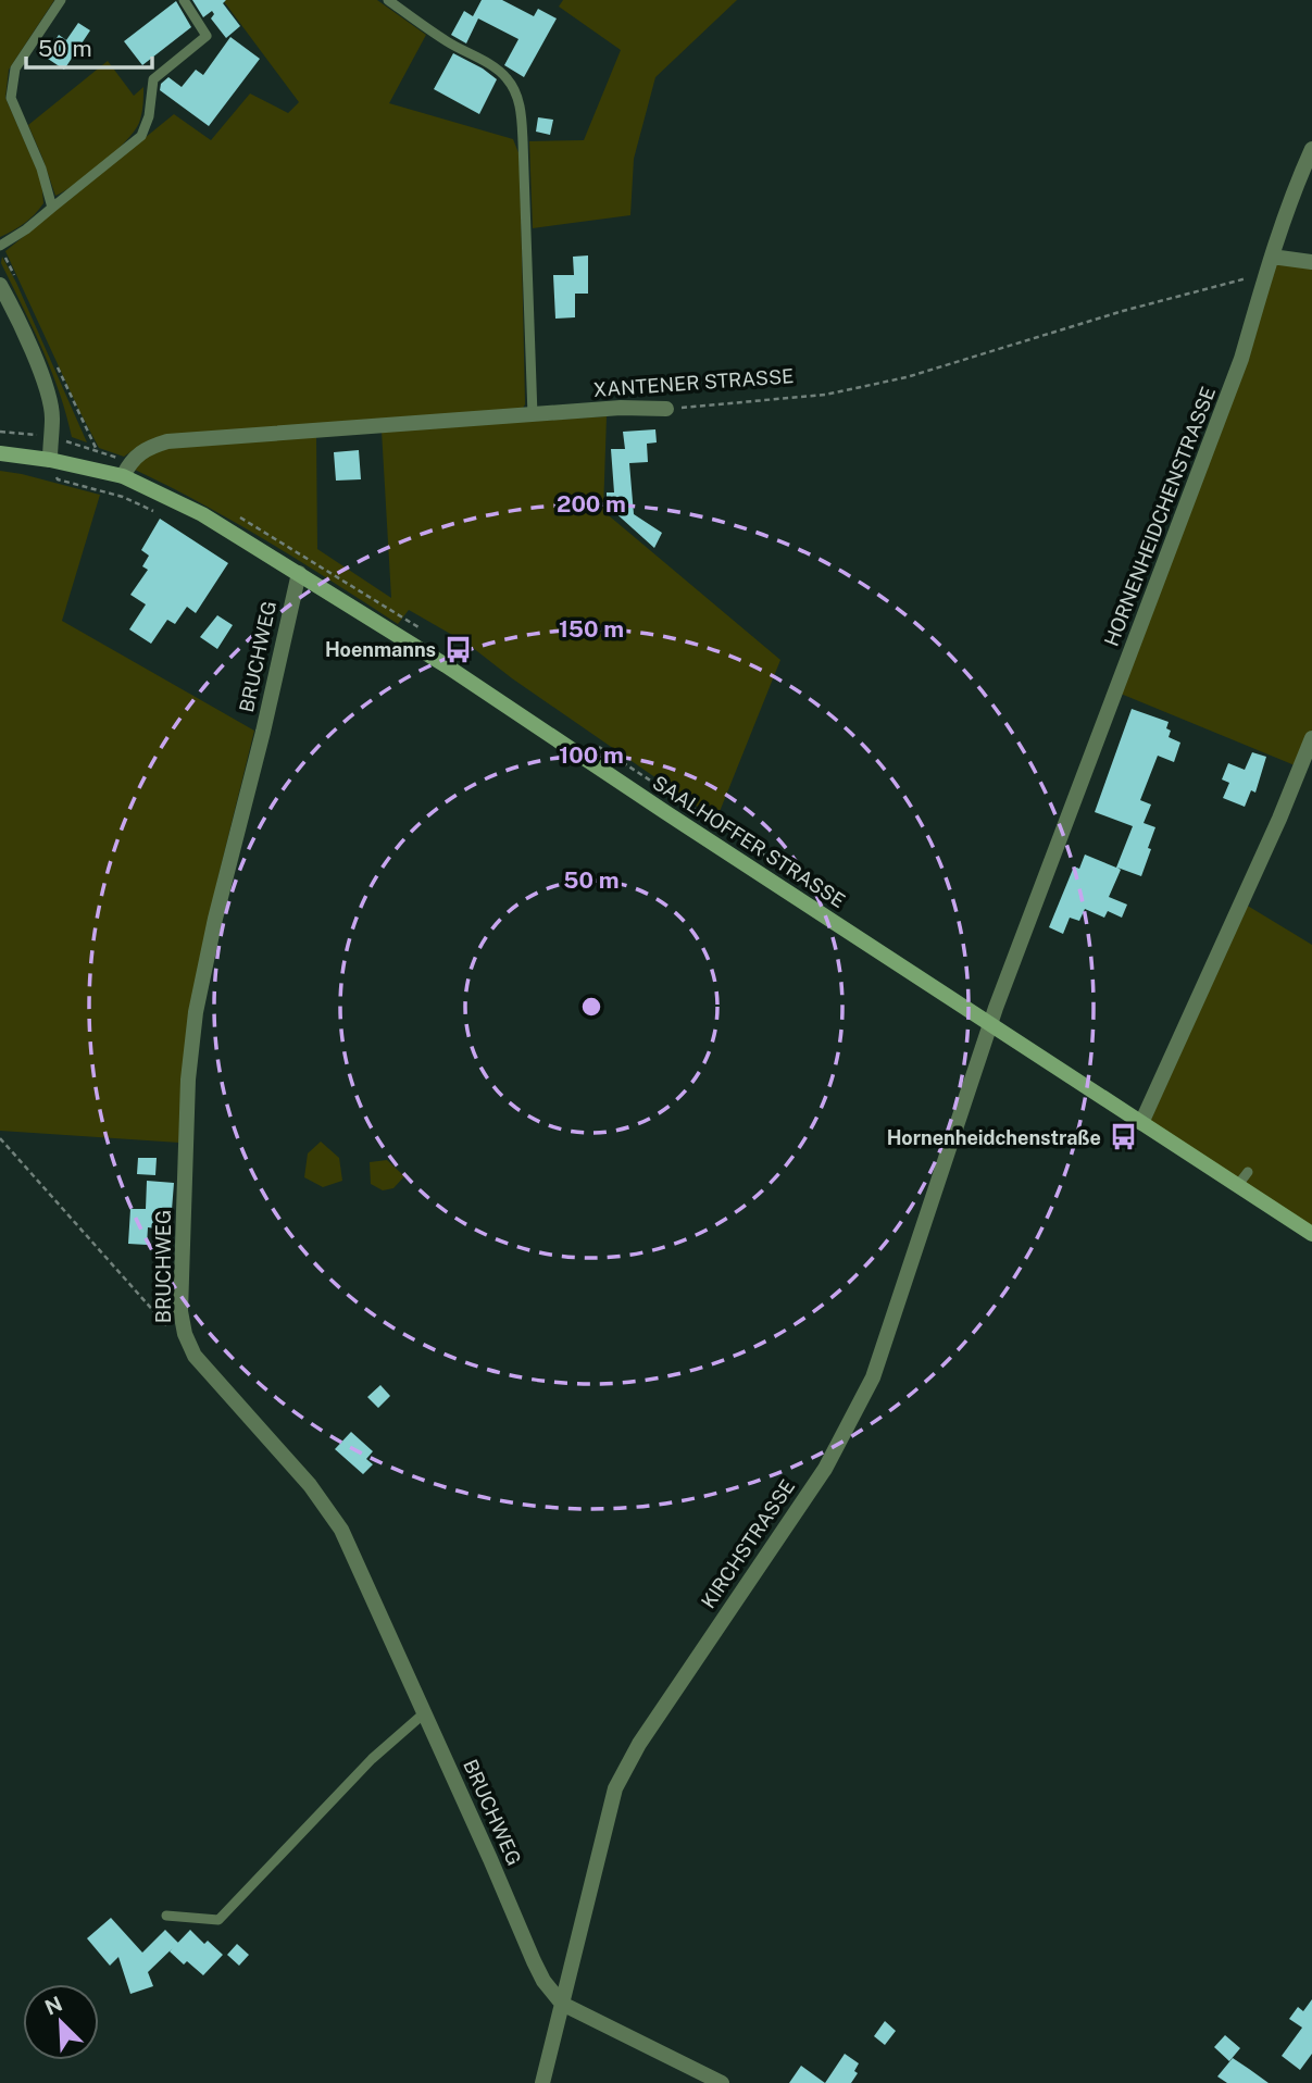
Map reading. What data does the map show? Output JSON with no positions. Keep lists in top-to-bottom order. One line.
{"streets":{"main road":["SAALHOFFER STRASSE"],"street":["XANTENER STRASSE","HORNENHEIDCHENSTRASSE","BRUCHWEG","KIRCHSTRASSE"]},"crossings":[["XANTENER STRASSE","HORNENHEIDCHENSTRASSE"],["XANTENER STRASSE","SAALHOFFER STRASSE"],["HORNENHEIDCHENSTRASSE","SAALHOFFER STRASSE"],["HORNENHEIDCHENSTRASSE","KIRCHSTRASSE"],["BRUCHWEG","SAALHOFFER STRASSE"],["BRUCHWEG","KIRCHSTRASSE"],["SAALHOFFER STRASSE","KIRCHSTRASSE"]],"places":{"bus stop":["Hoenmanns","Hornenheidchenstraße"]},"scale_bar":"50 m","north":"top left","rings":["200 m","150 m","100 m","50 m"]}
